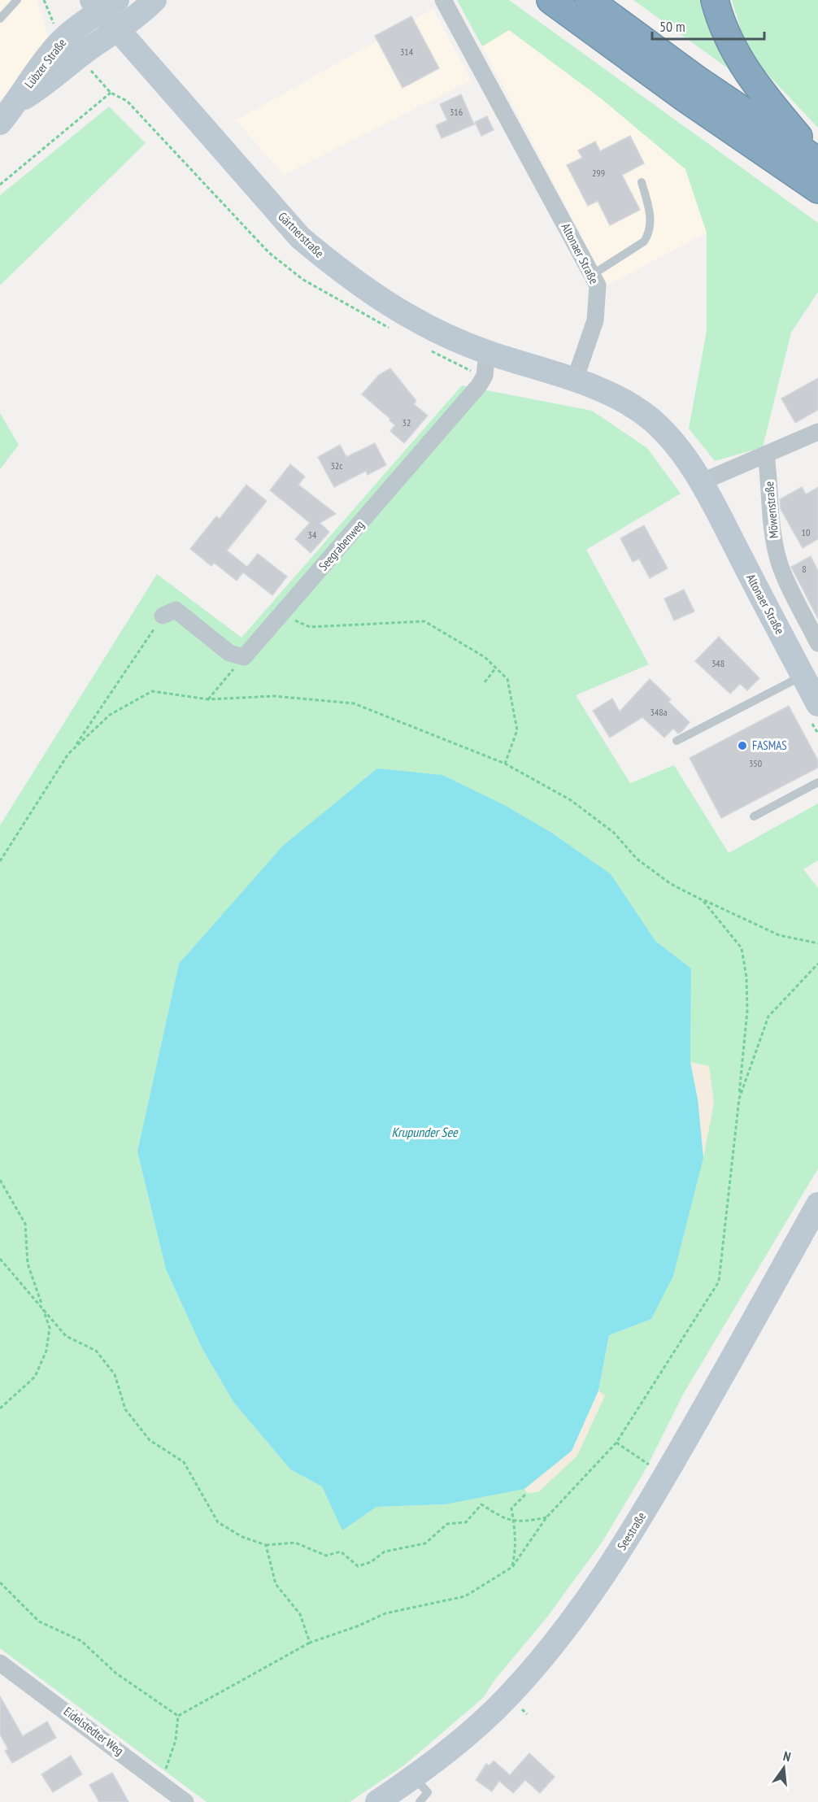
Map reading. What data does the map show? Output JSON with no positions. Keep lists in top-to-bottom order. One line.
{"streets":{"main road":["Lübzer Straße","Gärtnerstraße","Altonaer Straße","Seestraße"],"street":["Möwenstraße","Seegrabenweg","Eidelstedter Weg"]},"crossings":[["Lübzer Straße","Gärtnerstraße"],["Gärtnerstraße","Altonaer Straße"],["Gärtnerstraße","Seegrabenweg"]],"water":["Krupunder See"],"places":["FASMAS"],"house_numbers":["314","316","299","32","32c","10","34","8","348","348a","350"],"scale_bar":"50 m","north":"top"}
